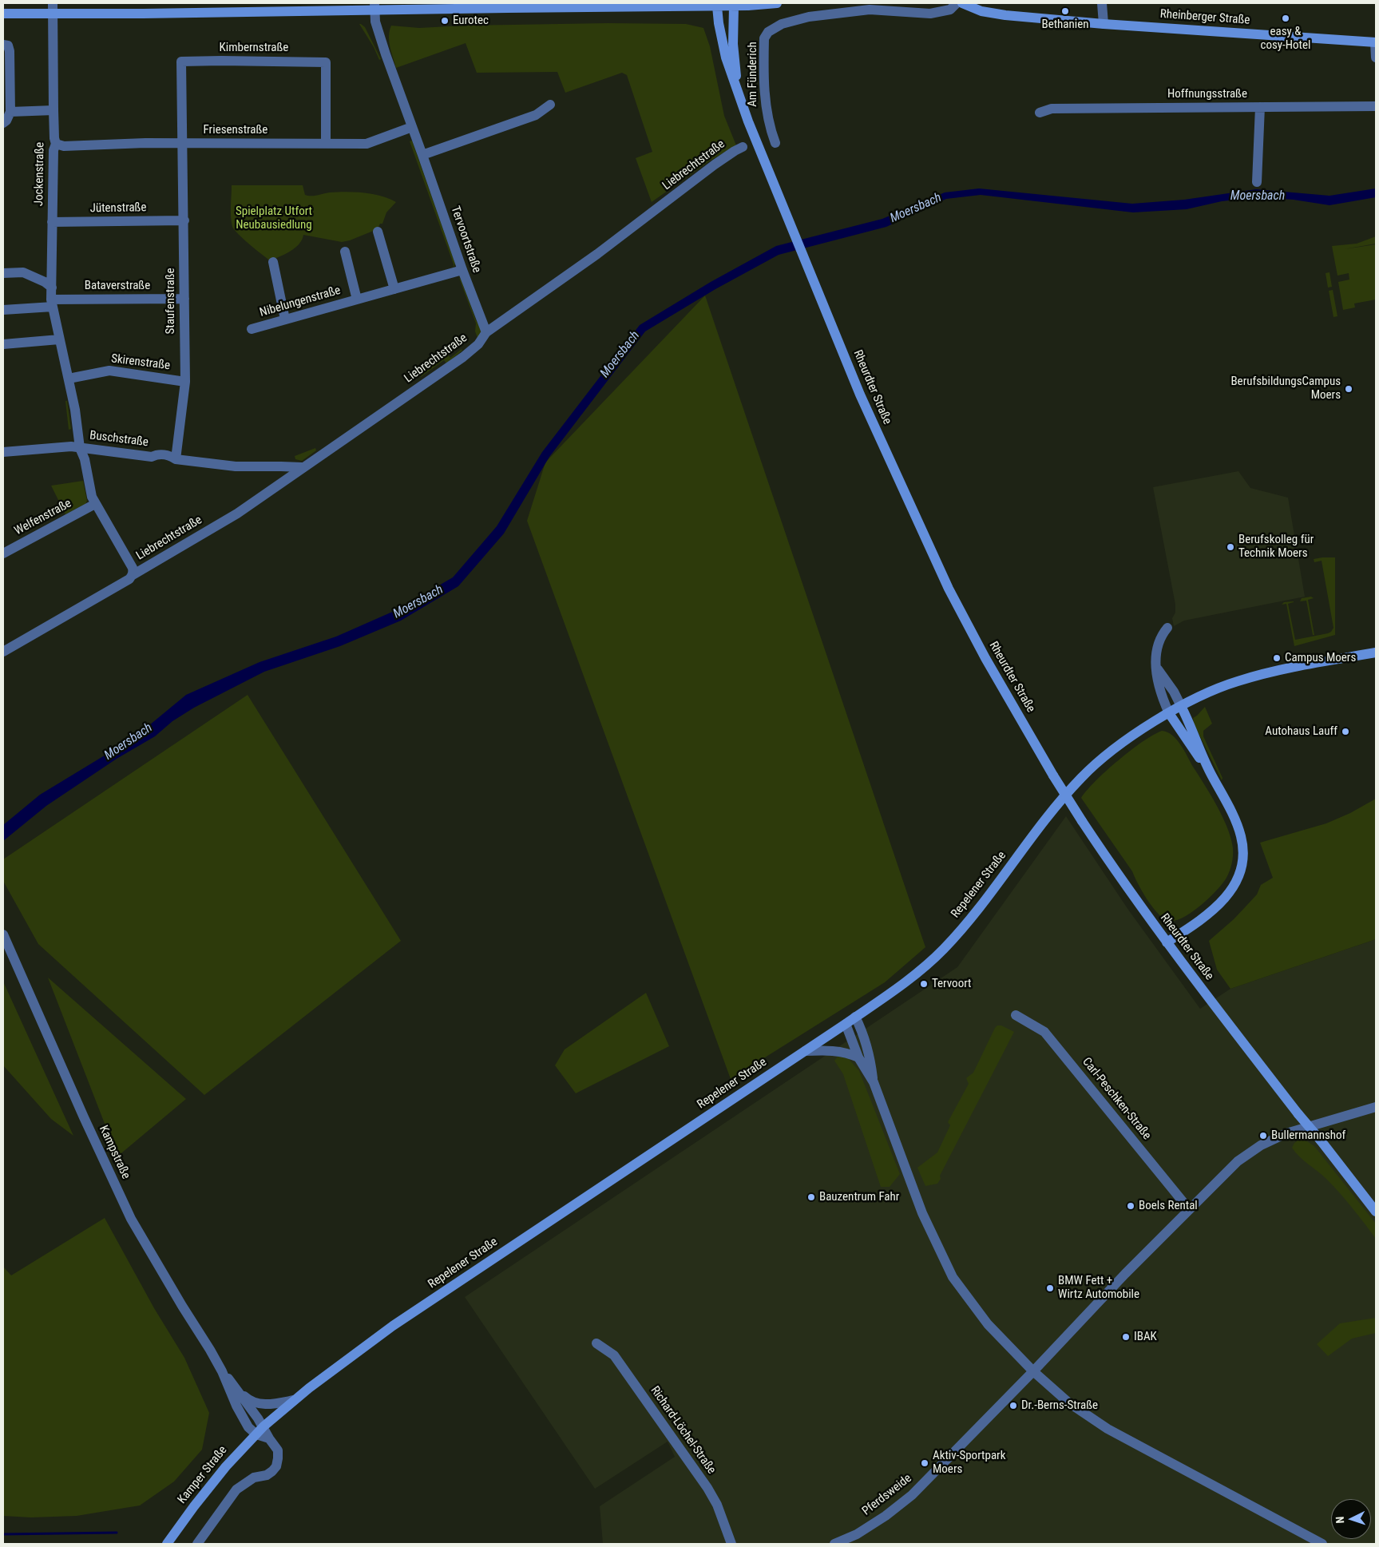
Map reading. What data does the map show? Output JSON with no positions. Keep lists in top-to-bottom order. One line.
{"streets":{"main road":["Rheinberger Straße","Rheurdter Straße","Repelener Straße","Kamper Straße"],"street":["Kimbernstraße","Am Fünderich","Hoffnungsstraße","Friesenstraße","Liebrechtstraße","Jockenstraße","Jütenstraße","Tervoortstraße","Bataverstraße","Staufenstraße","Nibelungenstraße","Skirenstraße","Buschstraße","Welfenstraße","Carl-Peschken-Straße","Kampstraße","Richard-Löchel-Straße","Pferdsweide"]},"crossings":[["Kimbernstraße","Friesenstraße"],["Kimbernstraße","Staufenstraße"],["Friesenstraße","Jockenstraße"],["Friesenstraße","Tervoortstraße"],["Friesenstraße","Staufenstraße"],["Liebrechtstraße","Jockenstraße"],["Liebrechtstraße","Tervoortstraße"],["Liebrechtstraße","Buschstraße"],["Jockenstraße","Jütenstraße"],["Jockenstraße","Bataverstraße"],["Jockenstraße","Skirenstraße"],["Jockenstraße","Buschstraße"],["Jockenstraße","Welfenstraße"],["Jütenstraße","Staufenstraße"],["Tervoortstraße","Nibelungenstraße"],["Bataverstraße","Staufenstraße"],["Staufenstraße","Skirenstraße"],["Staufenstraße","Buschstraße"],["Repelener Straße","Kampstraße"],["Repelener Straße","Kamper Straße"],["Kampstraße","Kamper Straße"]],"water":["Moersbach"],"parks":["Spielplatz Utfort Neubausiedlung"],"places":["Bethanien","easy & cosy-Hotel","Eurotec","BerufsbildungsCampus Moers","Berufskolleg für Technik Moers","Campus Moers","Autohaus Lauff","Tervoort","Bullermannshof","Bauzentrum Fahr","Boels Rental","BMW Fett + Wirtz Automobile","IBAK","Dr.-Berns-Straße","Aktiv-Sportpark Moers"],"north":"left"}
